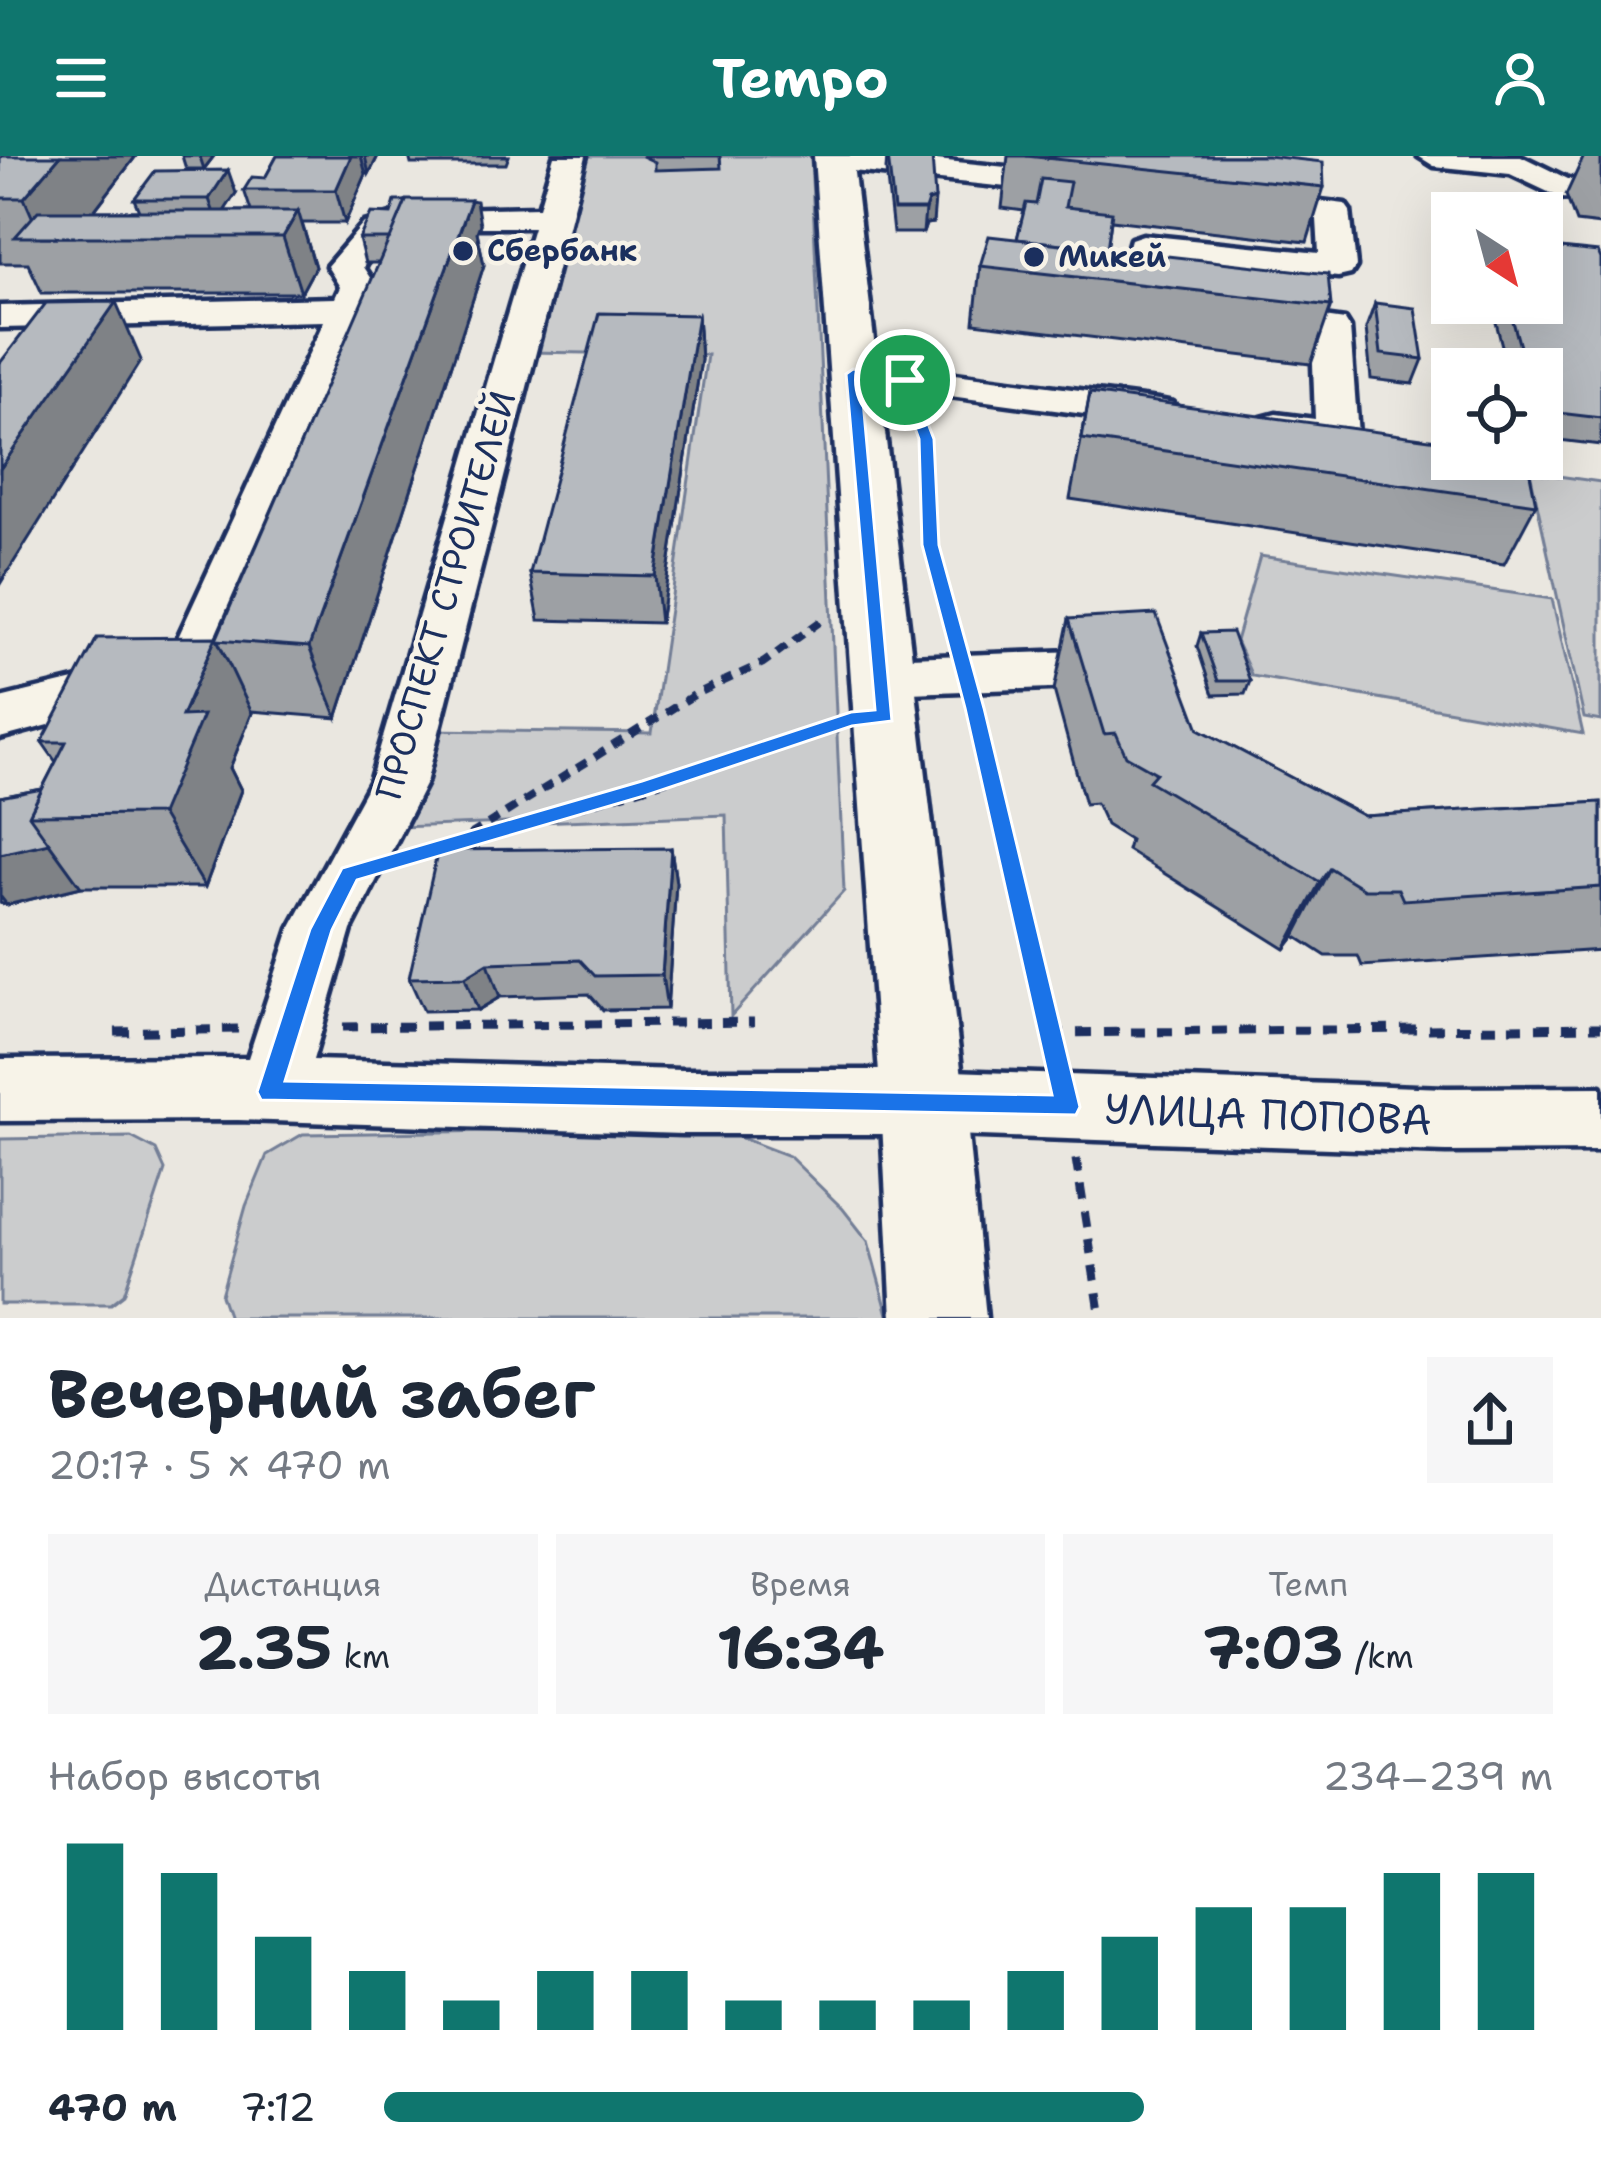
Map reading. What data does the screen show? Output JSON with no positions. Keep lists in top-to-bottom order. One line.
{"streets":{"street":["ПРОСПЕКТ СТРОИТЕЛЕЙ","УЛИЦА ПОПОВА"]},"crossings":[["ПРОСПЕКТ СТРОИТЕЛЕЙ","УЛИЦА ПОПОВА"]],"places":["Сбербанк","Микей"],"north":"bottom right","page":{"header":"Tempo","heading":["Вечерний забег","20:17 · 5 × 470 m"],"stats":[["Дистанция","2.35 km"],["Время","16:34"],["Темп","7:03 /km"]],"chart":["Набор высоты","234–239 m"],"list":[{"name":"470 m","note":"7:12"}]}}
